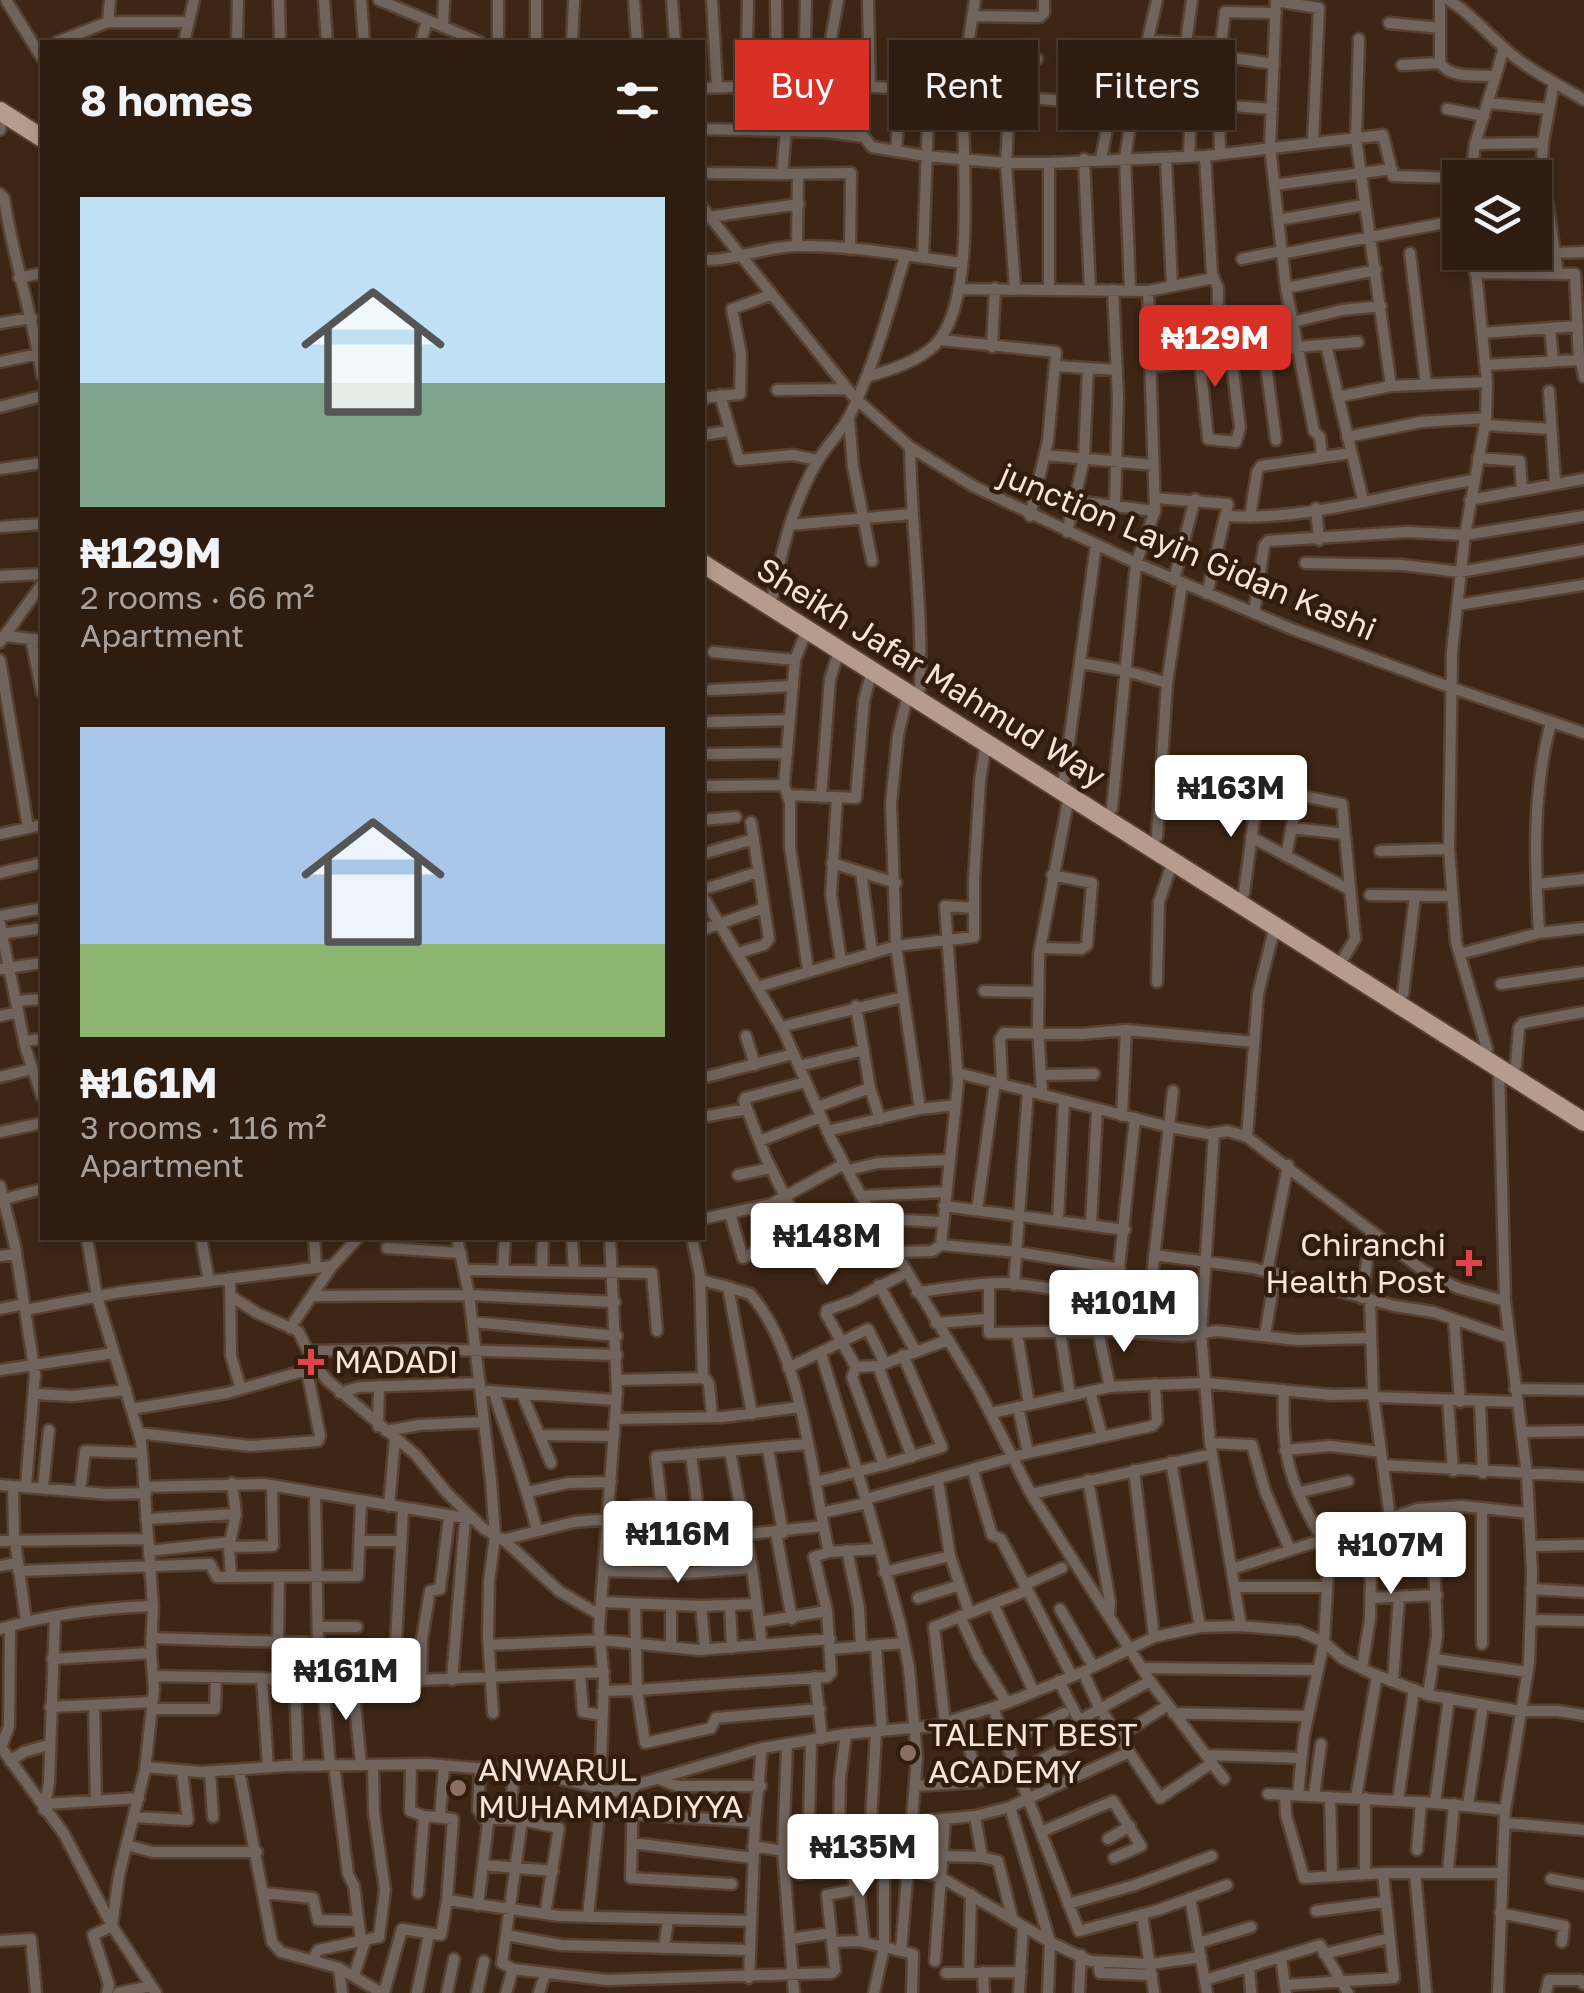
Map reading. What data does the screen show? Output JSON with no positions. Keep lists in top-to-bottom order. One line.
{"streets":{"main road":["Sheikh Jafar Mahmud Way"],"street":["junction Layin Gidan Kashi"]},"places":{"health":["Chiranchi Health Post","MADADI"],"other":["TALENT BEST ACADEMY","ANWARUL MUHAMMADIYYA"]},"page":{"chip":["Buy","Rent","Filters"],"heading":"8 homes","list":[{"name":"₦129M","note":"2 rooms · 66 m² · Apartment"},{"name":"₦161M","note":"3 rooms · 116 m² · Apartment"}],"price":["₦129M","₦163M","₦148M","₦101M","₦116M","₦107M","₦161M","₦135M"]}}
